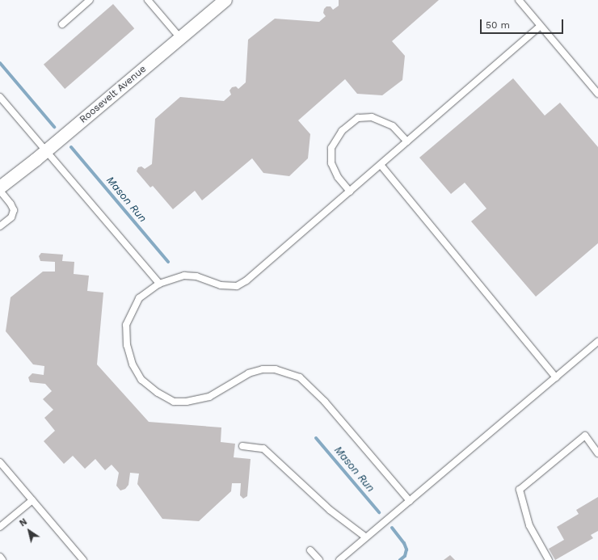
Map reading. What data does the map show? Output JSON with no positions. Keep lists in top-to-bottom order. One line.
{"streets":{"street":["Roosevelt Avenue"]},"water":["Mason Run"],"scale_bar":"50 m","north":"top left"}
